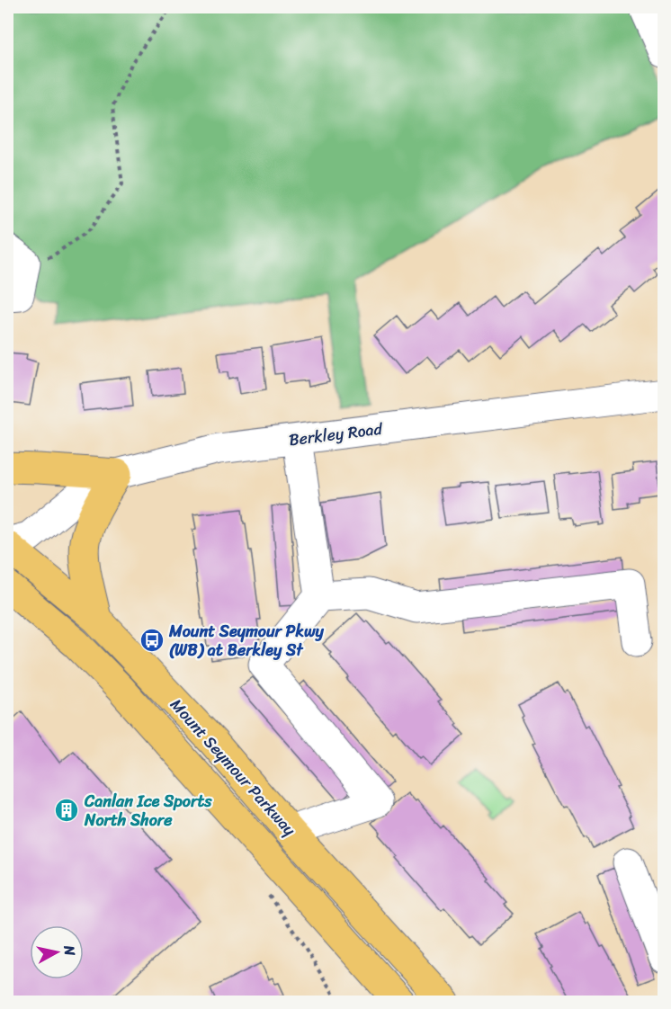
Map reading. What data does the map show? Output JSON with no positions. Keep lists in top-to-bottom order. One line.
{"streets":{"main road":["Mount Seymour Parkway"],"street":["Berkley Road"]},"crossings":[["Berkley Road","Mount Seymour Parkway"]],"places":{"bus stop":["Mount Seymour Pkwy (WB) at Berkley St"],"building":["Canlan Ice Sports North Shore"]},"north":"right"}
